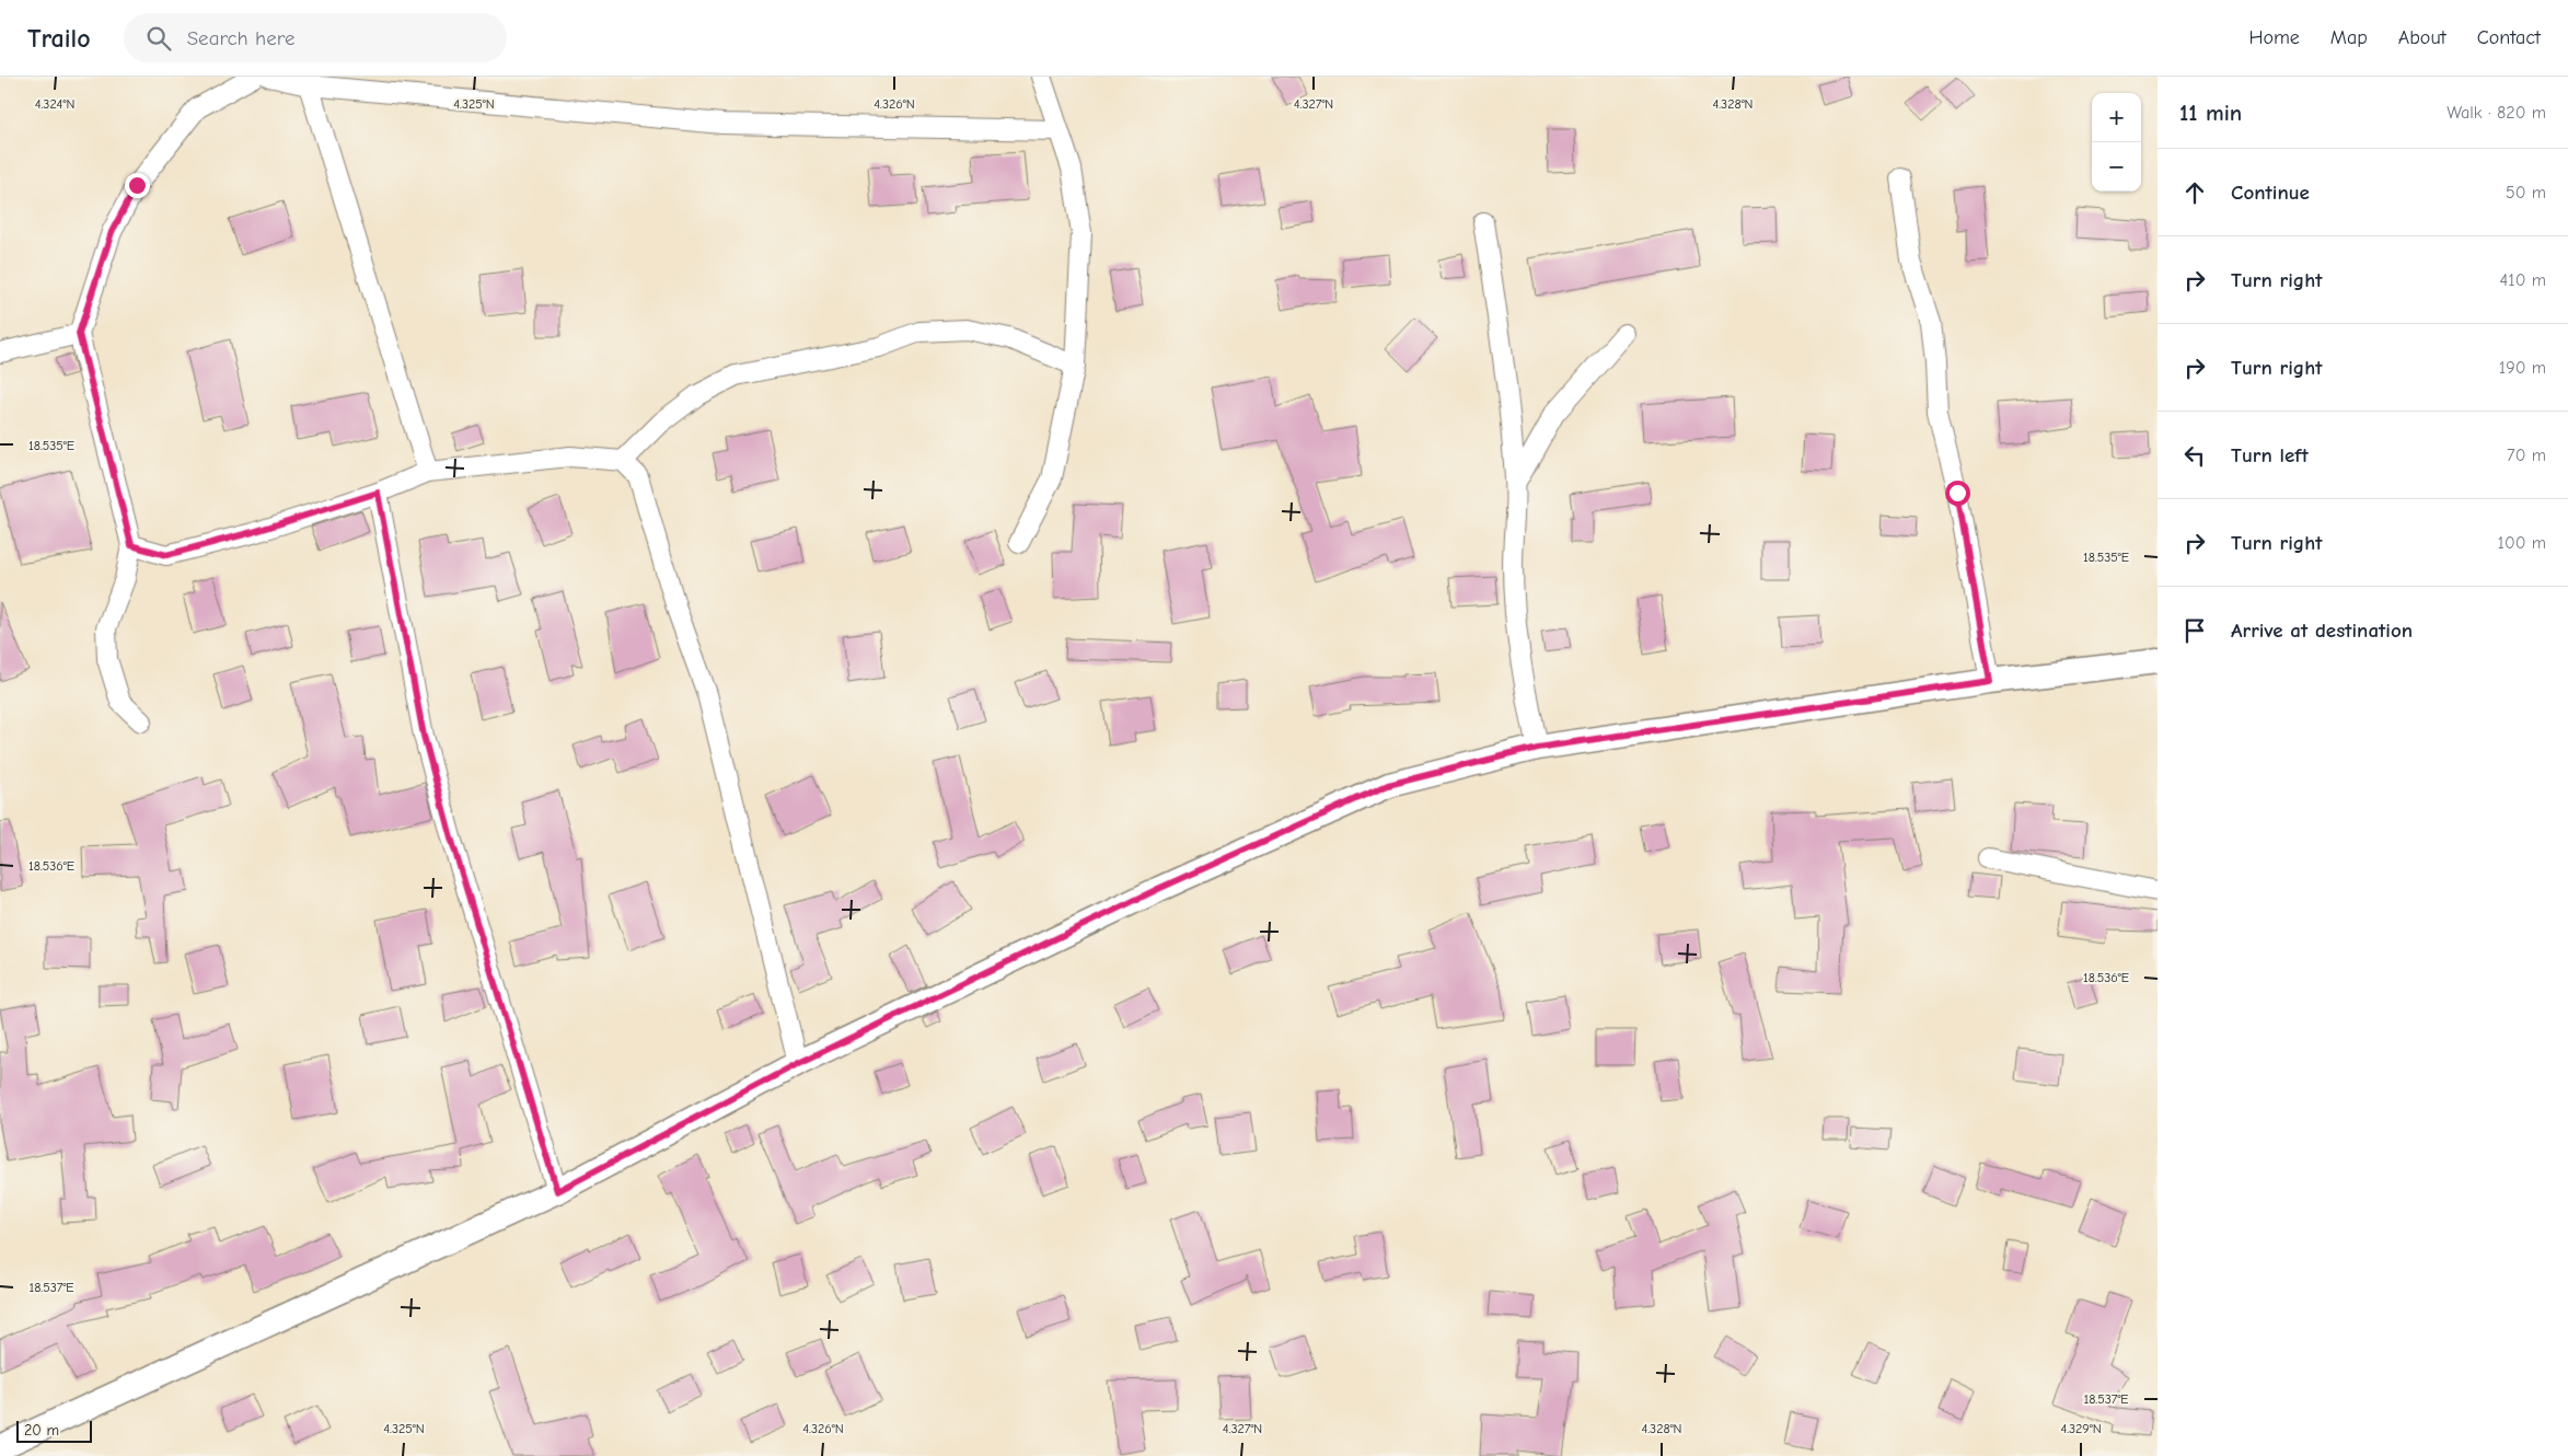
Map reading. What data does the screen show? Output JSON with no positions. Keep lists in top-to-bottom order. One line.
{"scale_bar":"20 m","page":{"header":"Trailo","search":"Search here","nav":["Home","Map","About","Contact"],"heading":["11 min","Walk · 820 m"],"map_buttons":["+","−"],"list":[["Continue","50 m"],["Turn right","410 m"],["Turn right","190 m"],["Turn left","70 m"],["Turn right","100 m"],"Arrive at destination"],"scale":"20 m"},"coordinates":["4.324°N","4.325°N","4.326°N","4.327°N","4.328°N","18.535°E","18.536°E","18.537°E","4.329°N"]}
